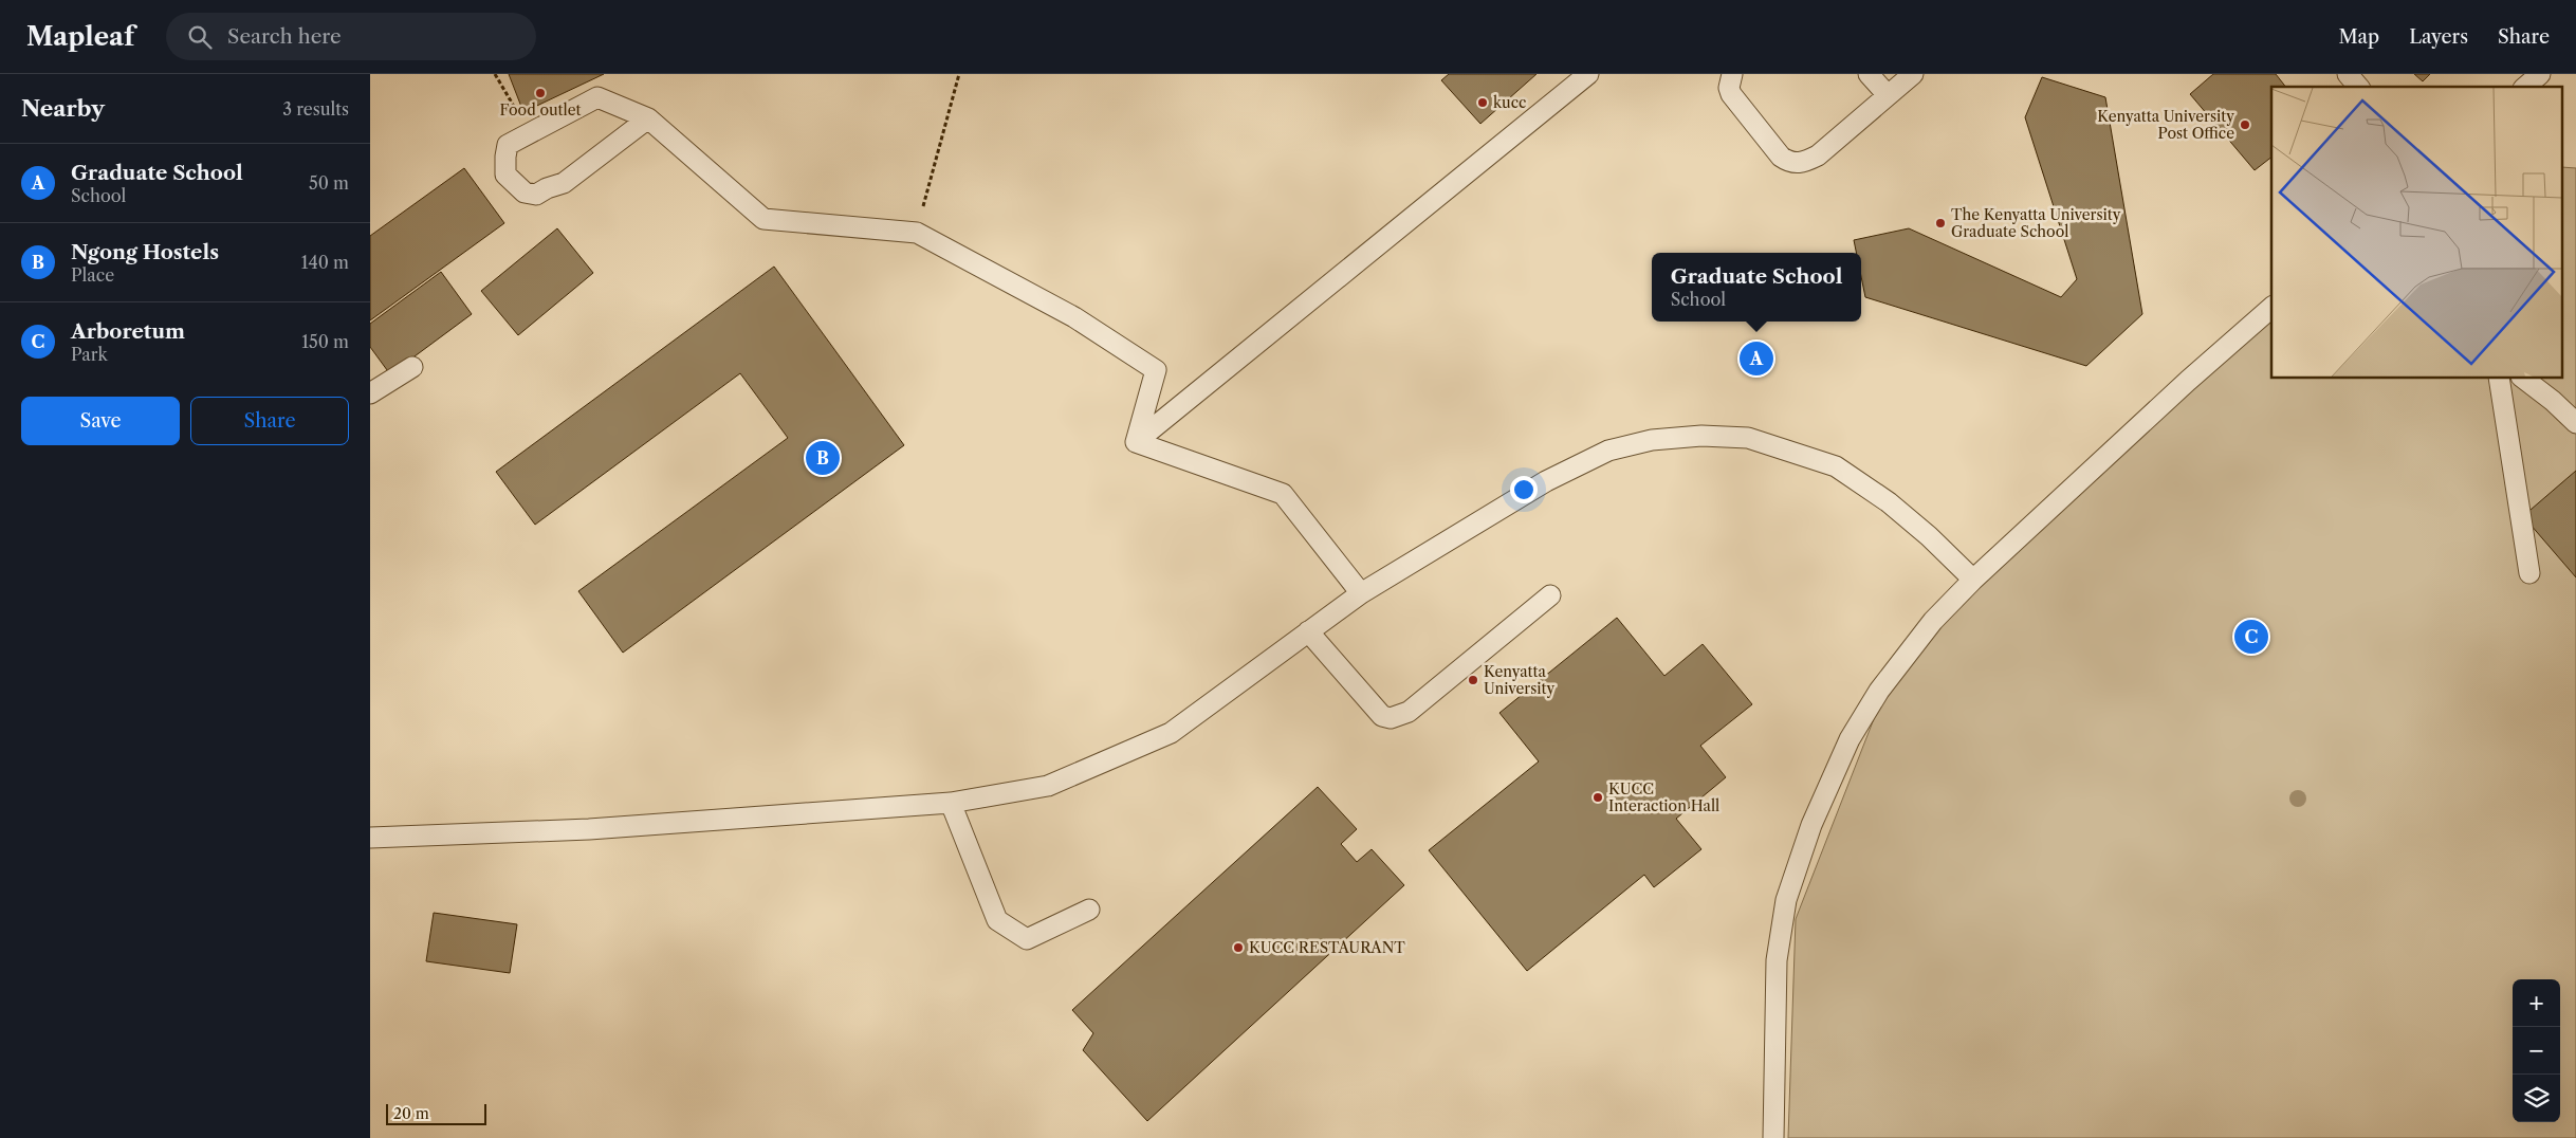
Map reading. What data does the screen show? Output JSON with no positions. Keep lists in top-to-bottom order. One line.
{"places":["Food outlet","kucc","Kenyatta University Post Office","The Kenyatta University Graduate School","Kenyatta University","KUCC Interaction Hall","KUCC RESTAURANT"],"scale_bar":"20 m","page":{"header":"Mapleaf","search":"Search here","nav":["Map","Layers","Share"],"heading":["Nearby","3 results"],"list":[{"mark":"A","name":"Graduate School","note":"School","value":"50 m"},{"mark":"B","name":"Ngong Hostels","note":"Place","value":"140 m"},{"mark":"C","name":"Arboretum","note":"Park","value":"150 m"}],"popup":["Graduate School","School"],"pins":["A","B","C"],"buttons":["Save","Share"],"map_buttons":["+","−"],"scale":"20 m"}}
